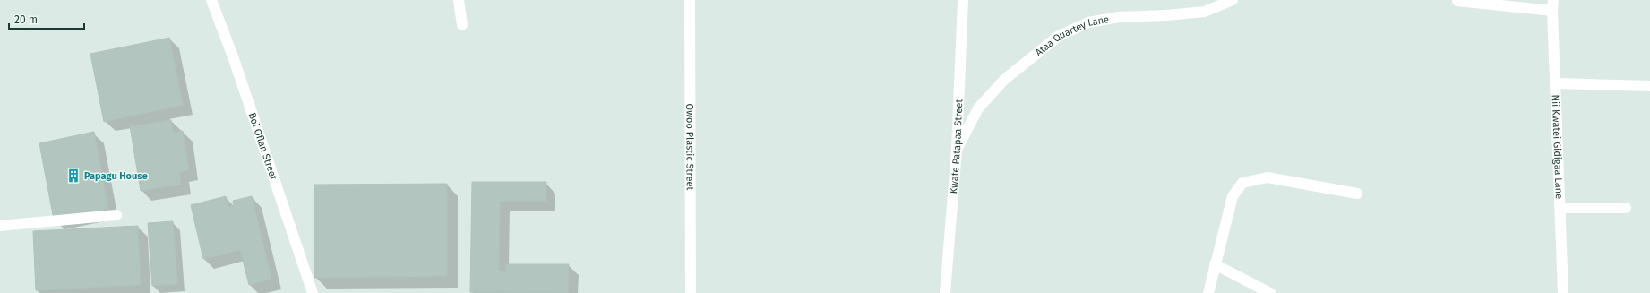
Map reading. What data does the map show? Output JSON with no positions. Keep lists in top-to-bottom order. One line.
{"streets":{"street":["Ataa Quartey Lane","Boi Oflan Street","Nii Kwatei Gidigaa Lane","Owoo Plastic Street","Kwate Patapaa Street"]},"crossings":[["Ataa Quartey Lane","Kwate Patapaa Street"]],"places":{"building":["Papagu House"]},"scale_bar":"20 m"}
